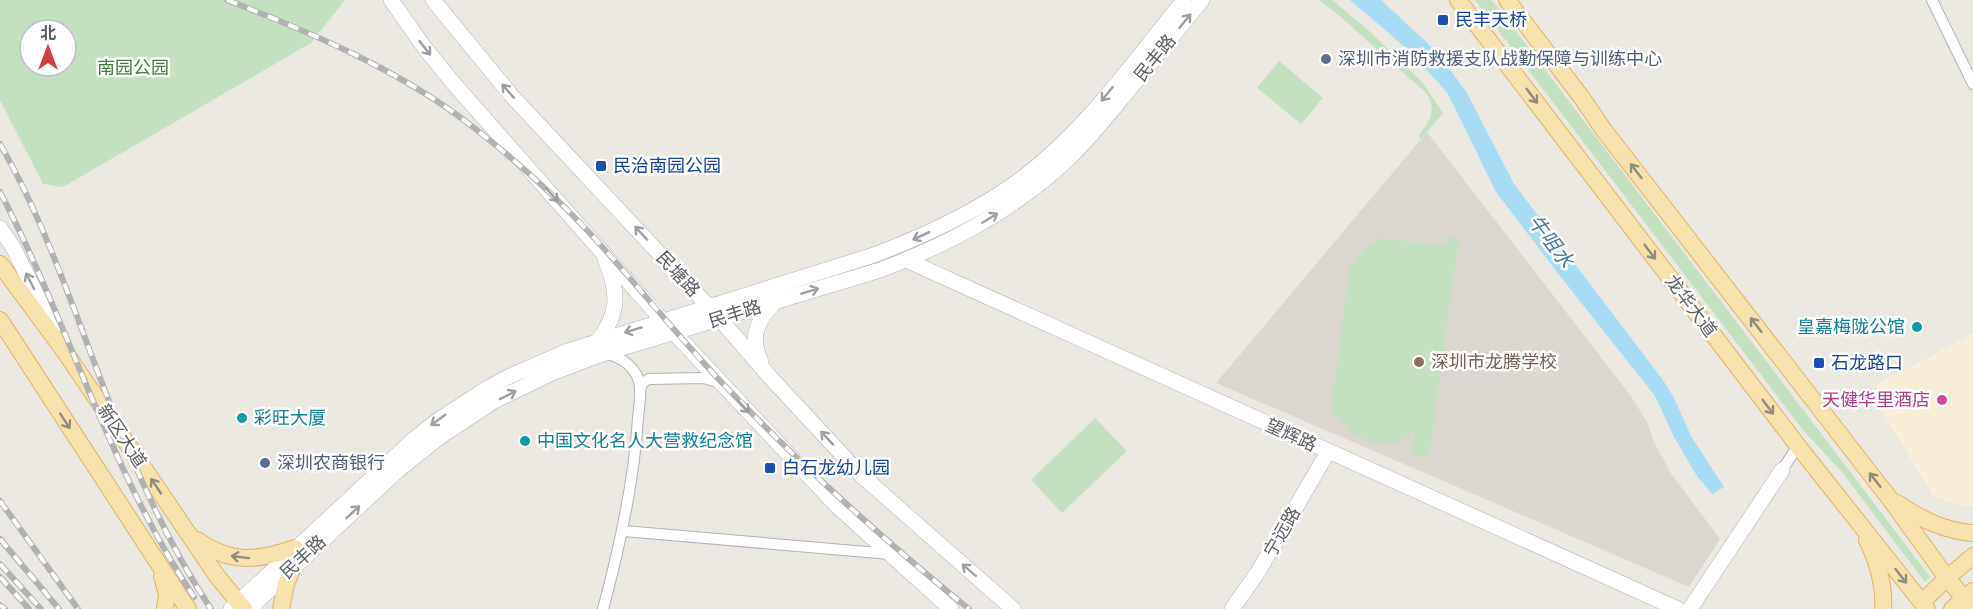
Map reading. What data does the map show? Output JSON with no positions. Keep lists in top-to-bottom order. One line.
{"streets":{"main road":["民丰路","民塘路","龙华大道","望辉路","新区大道","宁远路"]},"crossings":[["民丰路","民塘路"],["民丰路","望辉路"],["民丰路","新区大道"],["望辉路","宁远路"]],"water":["牛咀水"],"parks":["南园公园"],"places":{"transit":["民丰天桥","民治南园公园","石龙路口","白石龙幼儿园"],"other":["深圳市消防救援支队战勤保障与训练中心","皇嘉梅陇公馆","深圳市龙腾学校","天健华里酒店","彩旺大厦","中国文化名人大营救纪念馆","深圳农商银行"]},"north":"top"}
